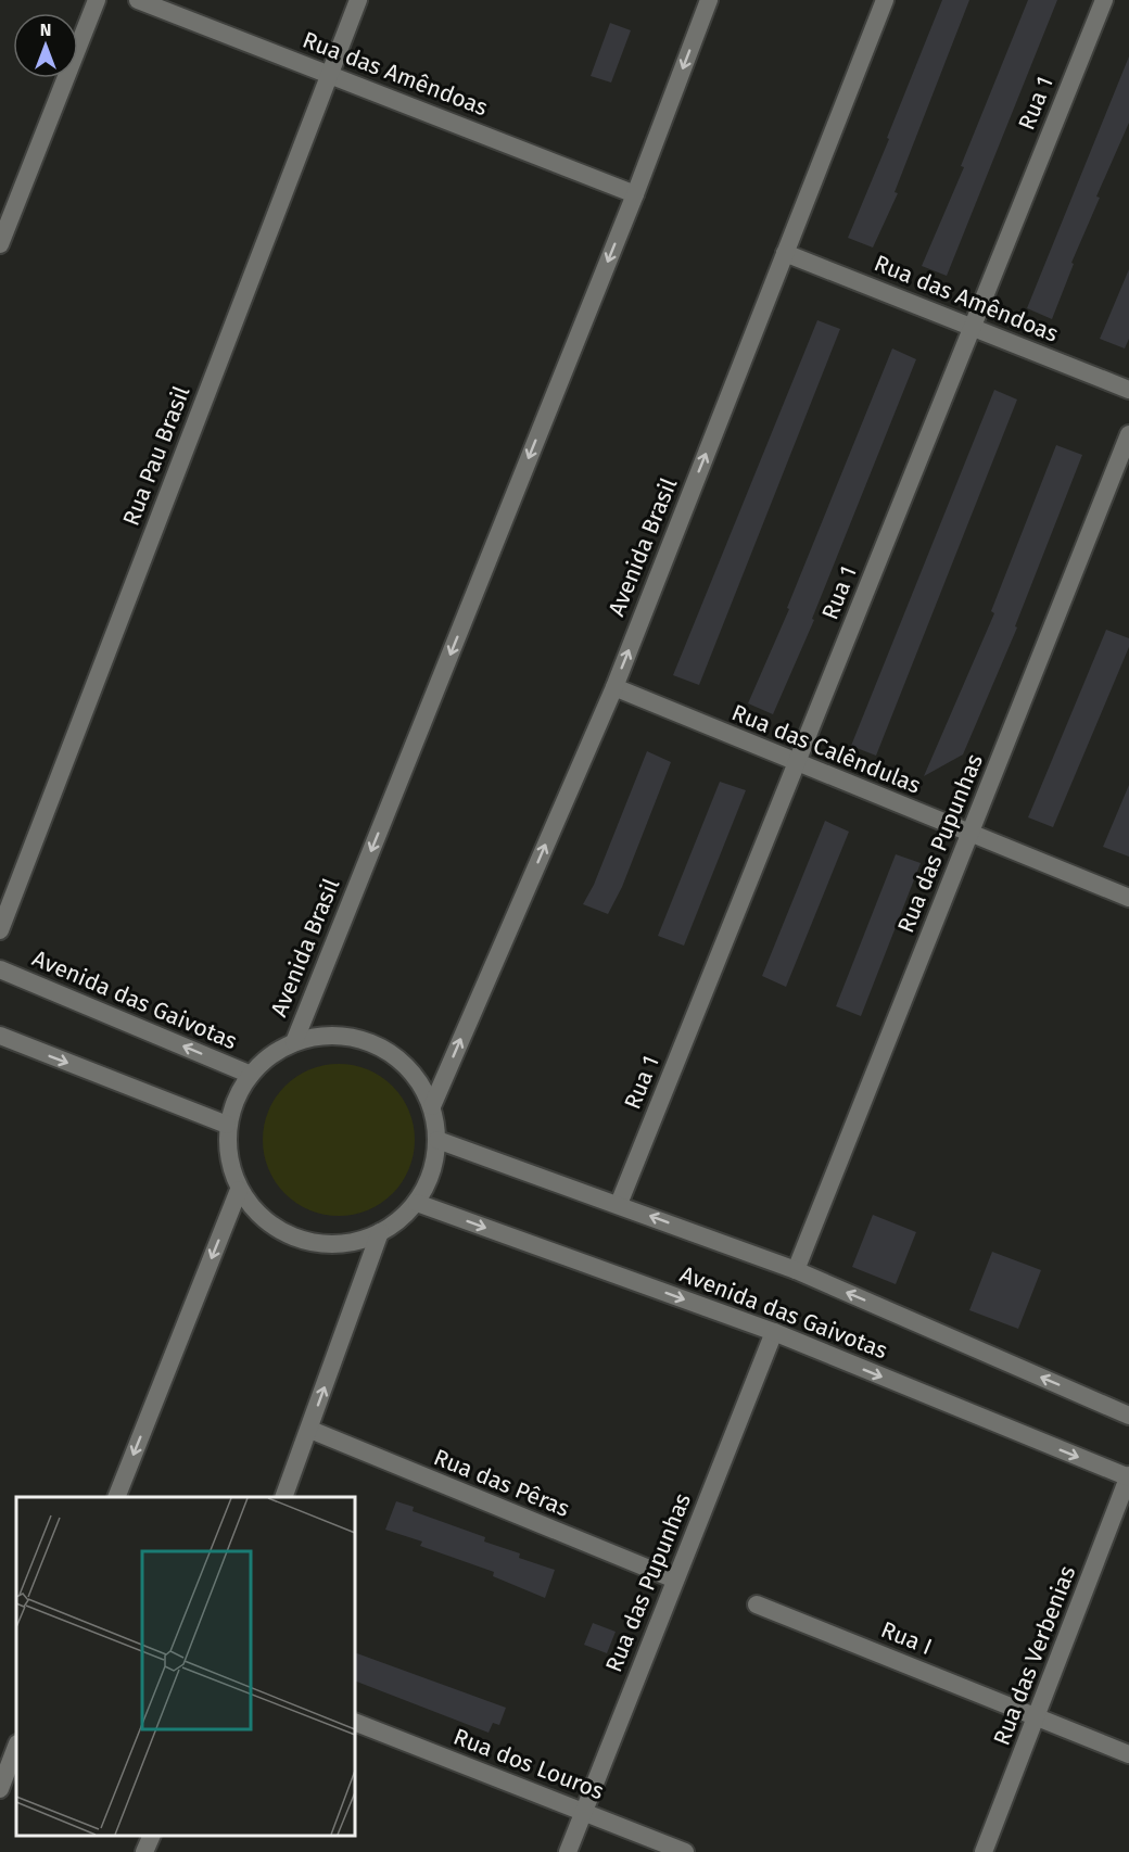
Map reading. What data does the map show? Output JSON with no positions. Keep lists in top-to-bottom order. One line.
{"streets":{"street":["Rua das Amêndoas","Rua 1","Rua Pau Brasil","Avenida Brasil","Rua das Calêndulas","Rua das Pupunhas","Avenida das Gaivotas","Rua das Pêras","Rua I","Rua das Verbenias","Rua dos Louros"]},"crossings":[["Rua das Amêndoas","Rua 1"],["Rua das Amêndoas","Rua Pau Brasil"],["Rua das Amêndoas","Avenida Brasil"],["Rua 1","Rua das Calêndulas"],["Rua 1","Avenida das Gaivotas"],["Avenida Brasil","Rua das Calêndulas"],["Avenida Brasil","Avenida das Gaivotas"],["Rua das Calêndulas","Rua das Pupunhas"],["Rua das Pupunhas","Avenida das Gaivotas"],["Rua das Pupunhas","Rua das Pêras"],["Rua das Pupunhas","Rua dos Louros"],["Avenida das Gaivotas","Rua das Verbenias"],["Rua I","Rua das Verbenias"]],"north":"top"}
